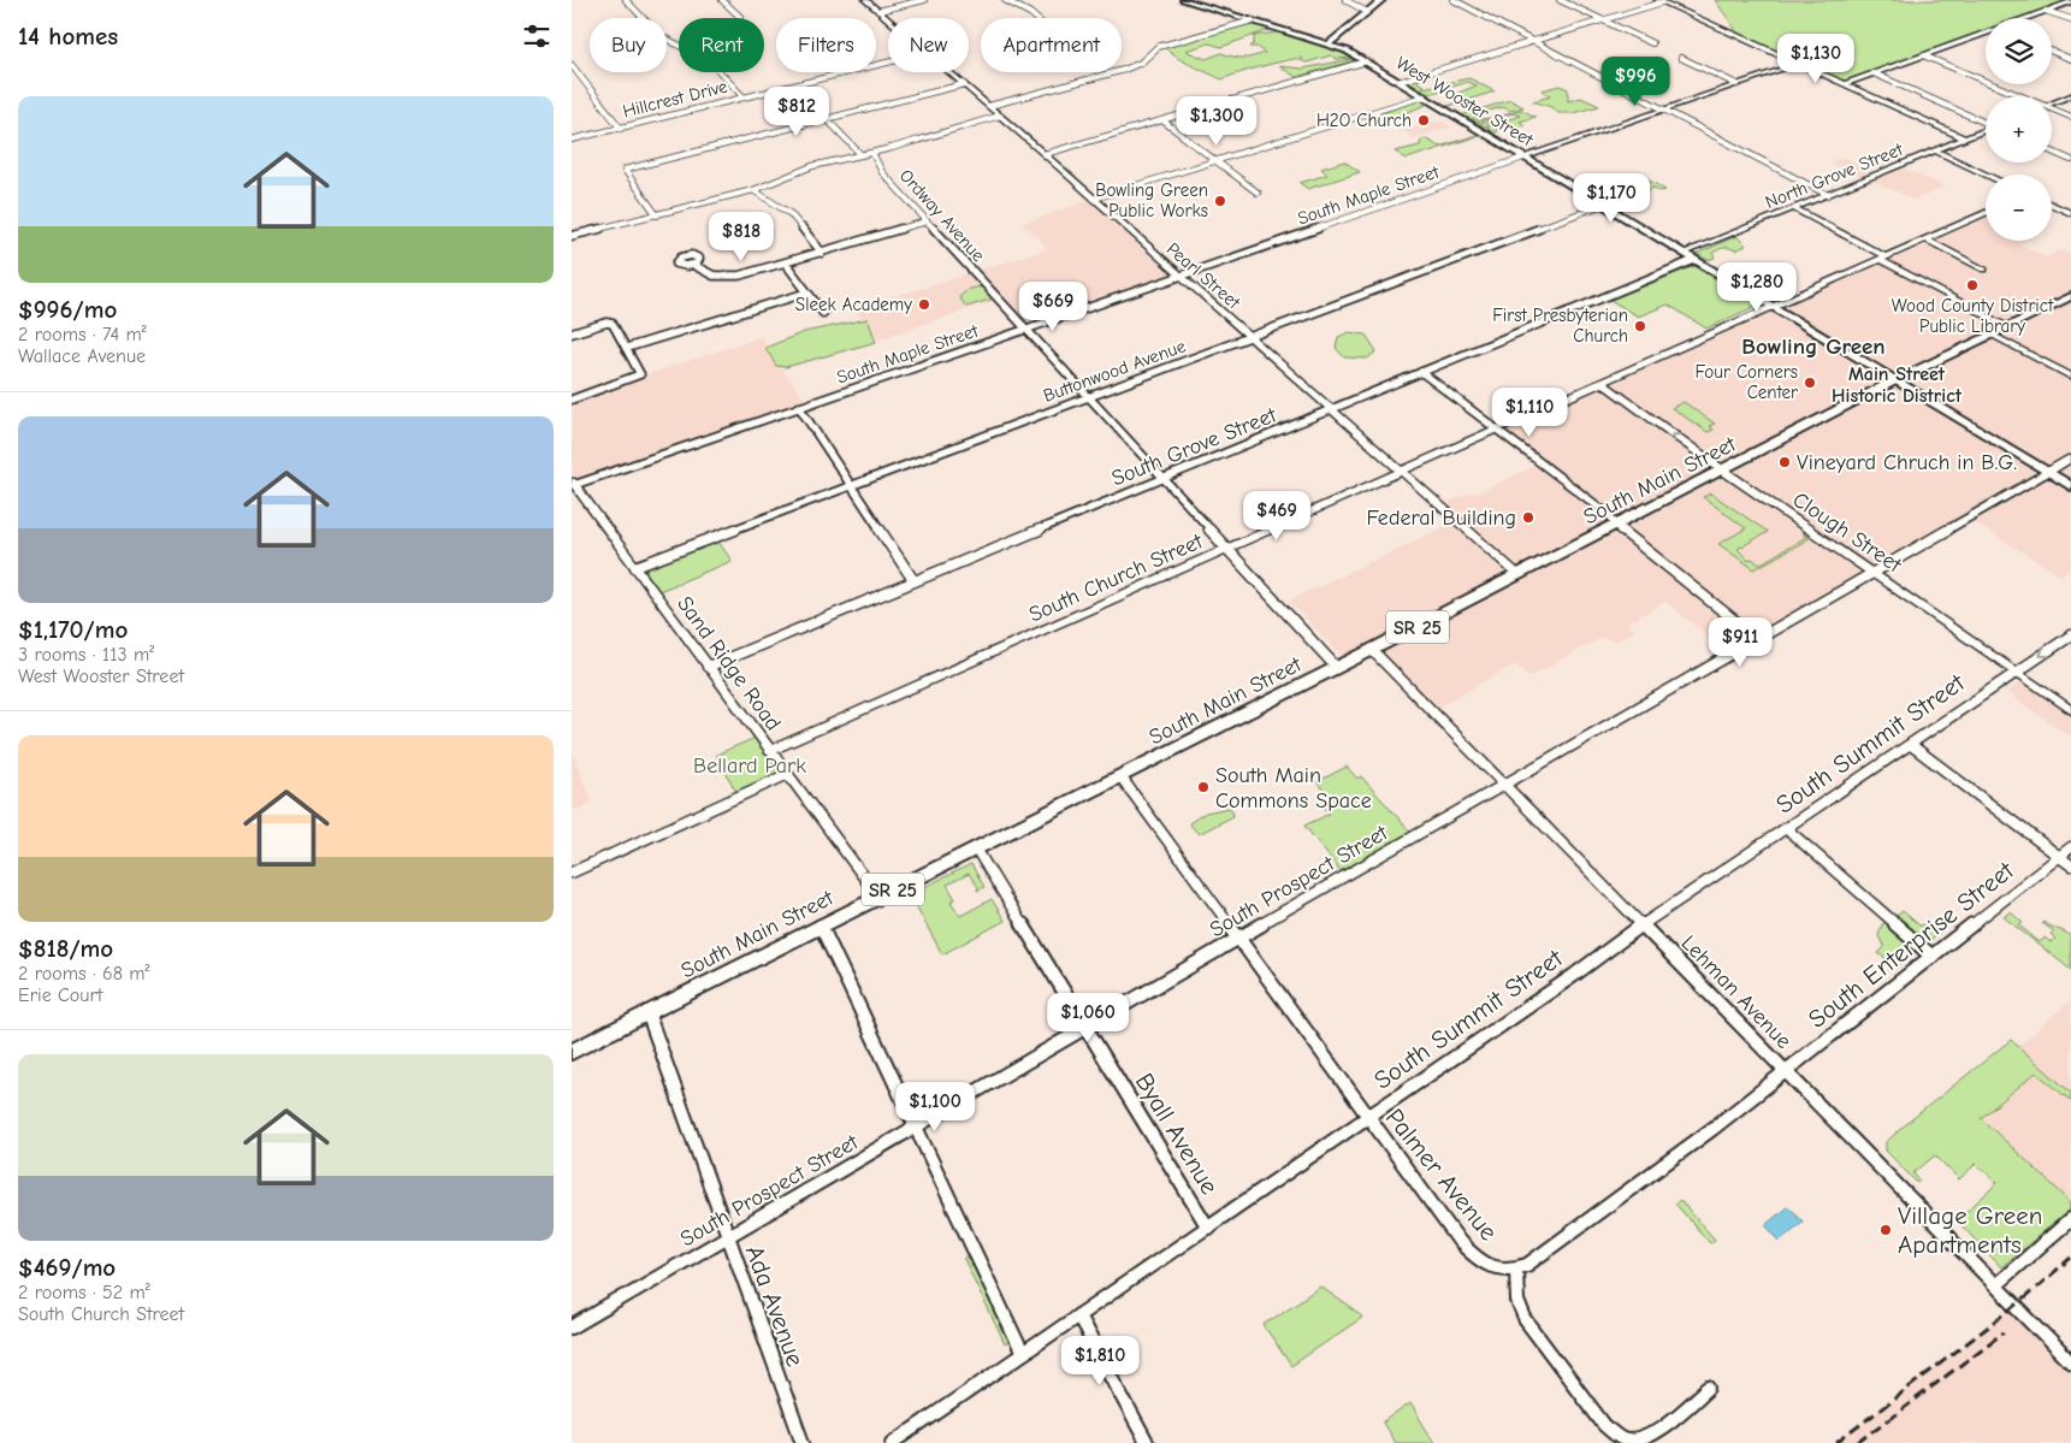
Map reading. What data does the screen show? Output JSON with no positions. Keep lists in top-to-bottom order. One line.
{"streets":{"main road":["West Wooster Street","South Main Street","SR 25"],"street":["Hillcrest Drive","North Grove Street","South Maple Street","Ordway Avenue","Pearl Street","Buttonwood Avenue","South Grove Street","Clough Street","South Church Street","Sand Ridge Road","South Summit Street","South Prospect Street","South Enterprise Street","Lehman Avenue","Byall Avenue","Palmer Avenue","Ada Avenue"]},"crossings":[["West Wooster Street","North Grove Street"],["West Wooster Street","South Maple Street"],["West Wooster Street","Buttonwood Avenue"],["West Wooster Street","South Grove Street"],["West Wooster Street","South Main Street"],["West Wooster Street","South Church Street"],["West Wooster Street","South Prospect Street"],["South Maple Street","Ordway Avenue"],["South Maple Street","Pearl Street"],["South Maple Street","Sand Ridge Road"],["Ordway Avenue","Buttonwood Avenue"],["Ordway Avenue","South Grove Street"],["Ordway Avenue","South Main Street"],["Ordway Avenue","South Church Street"],["Pearl Street","Buttonwood Avenue"],["Pearl Street","South Grove Street"],["Pearl Street","South Main Street"],["Pearl Street","South Church Street"],["Buttonwood Avenue","Sand Ridge Road"],["South Grove Street","Sand Ridge Road"],["South Main Street","Clough Street"],["South Main Street","Sand Ridge Road"],["South Main Street","Lehman Avenue"],["South Main Street","Byall Avenue"],["South Main Street","Palmer Avenue"],["South Main Street","Ada Avenue"],["Clough Street","South Church Street"],["Clough Street","South Summit Street"],["Clough Street","South Prospect Street"],["South Church Street","Sand Ridge Road"],["South Summit Street","Lehman Avenue"],["South Summit Street","Byall Avenue"],["South Summit Street","Palmer Avenue"],["South Prospect Street","Lehman Avenue"],["South Prospect Street","Byall Avenue"],["South Prospect Street","Palmer Avenue"],["South Prospect Street","Ada Avenue"],["South Enterprise Street","Lehman Avenue"],["South Enterprise Street","Palmer Avenue"]],"districts":["Bowling Green","Main Street Historic District"],"parks":["Bellard Park"],"places":["H2O Church","Bowling Green Public Works","Wood County District Public Library","Sleek Academy","First Presbyterian Church","Four Corners Center","Vineyard Chruch in B.G.","Federal Building","South Main Commons Space","Village Green Apartments"],"page":{"heading":"14 homes","map_buttons":["+","−"],"chip":["Buy","Rent","Filters","New","Apartment"],"price":["$1,130","$996","$812","$1,300","$1,170","$818","$1,280","$669","$1,110","$469","$911","$1,060","$1,100","$1,810"],"list":[{"name":"$996/mo","note":"2 rooms · 74 m² · Wallace Avenue"},{"name":"$1,170/mo","note":"3 rooms · 113 m² · West Wooster Street"},{"name":"$818/mo","note":"2 rooms · 68 m² · Erie Court"},{"name":"$469/mo","note":"2 rooms · 52 m² · South Church Street"}]}}
